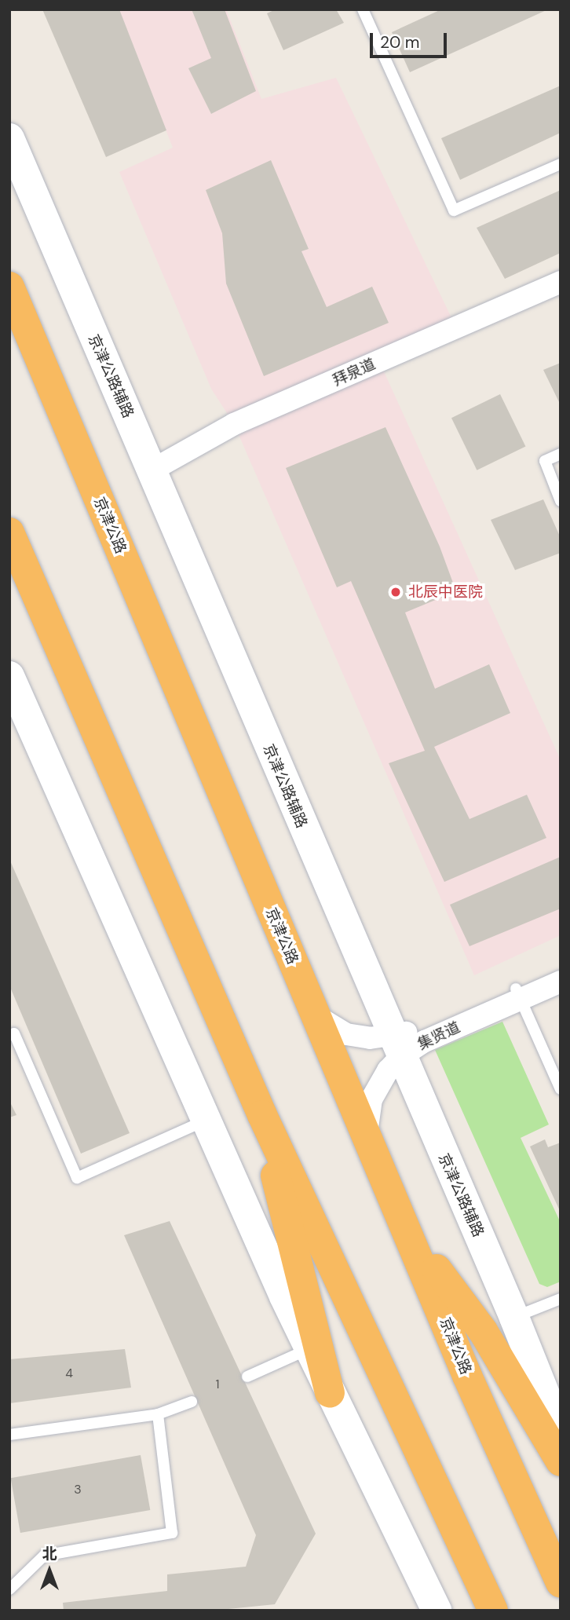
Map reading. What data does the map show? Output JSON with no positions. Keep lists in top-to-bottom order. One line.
{"streets":{"highway":["京津公路"],"main road":["京津公路辅路"],"street":["拜泉道","集贤道"]},"crossings":[["拜泉道","京津公路辅路"],["京津公路辅路","集贤道"],["京津公路","集贤道"]],"places":["北辰中医院"],"house_numbers":["4","1","3"],"scale_bar":"20 m","north":"top"}
